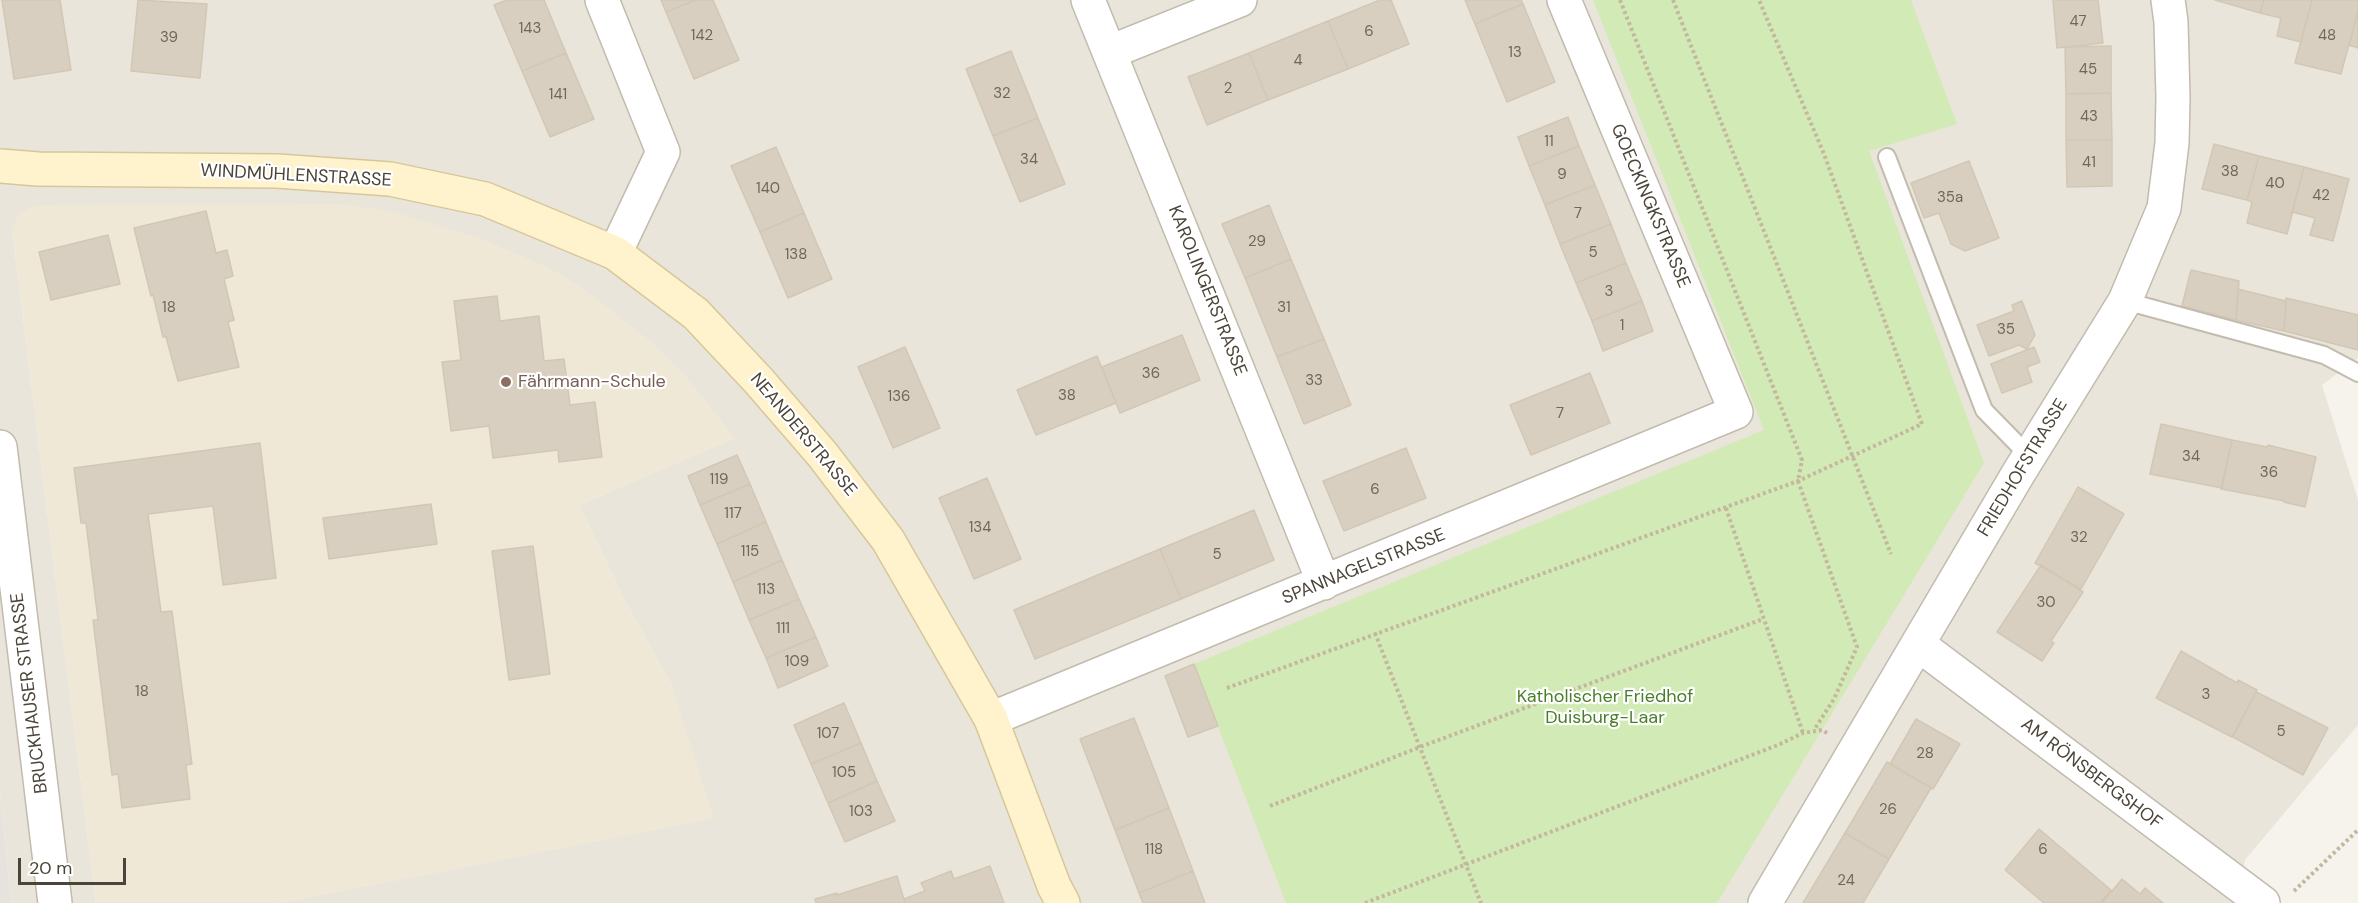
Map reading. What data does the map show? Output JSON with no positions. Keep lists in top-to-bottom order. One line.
{"streets":{"street":["WINDMÜHLENSTRASSE","GOECKINGKSTRASSE","KAROLINGERSTRASSE","NEANDERSTRASSE","FRIEDHOFSTRASSE","SPANNAGELSTRASSE","BRUCKHAUSER STRASSE","AM RÖNSBERGSHOF"]},"crossings":[["WINDMÜHLENSTRASSE","NEANDERSTRASSE"],["GOECKINGKSTRASSE","SPANNAGELSTRASSE"],["KAROLINGERSTRASSE","SPANNAGELSTRASSE"],["NEANDERSTRASSE","SPANNAGELSTRASSE"],["FRIEDHOFSTRASSE","AM RÖNSBERGSHOF"]],"parks":["Katholischer Friedhof Duisburg-Laar"],"places":["Fährmann-Schule"],"house_numbers":["47","143","6","142","48","39","13","4","45","2","32","141","43","11","34","41","38","9","40","140","42","35a","7","29","5","138","3","18","31","1","35","36","33","38","136","7","34","36","119","6","117","134","32","115","5","113","30","111","109","18","3","5","107","28","105","26","103","118","6","24"],"scale_bar":"20 m"}
